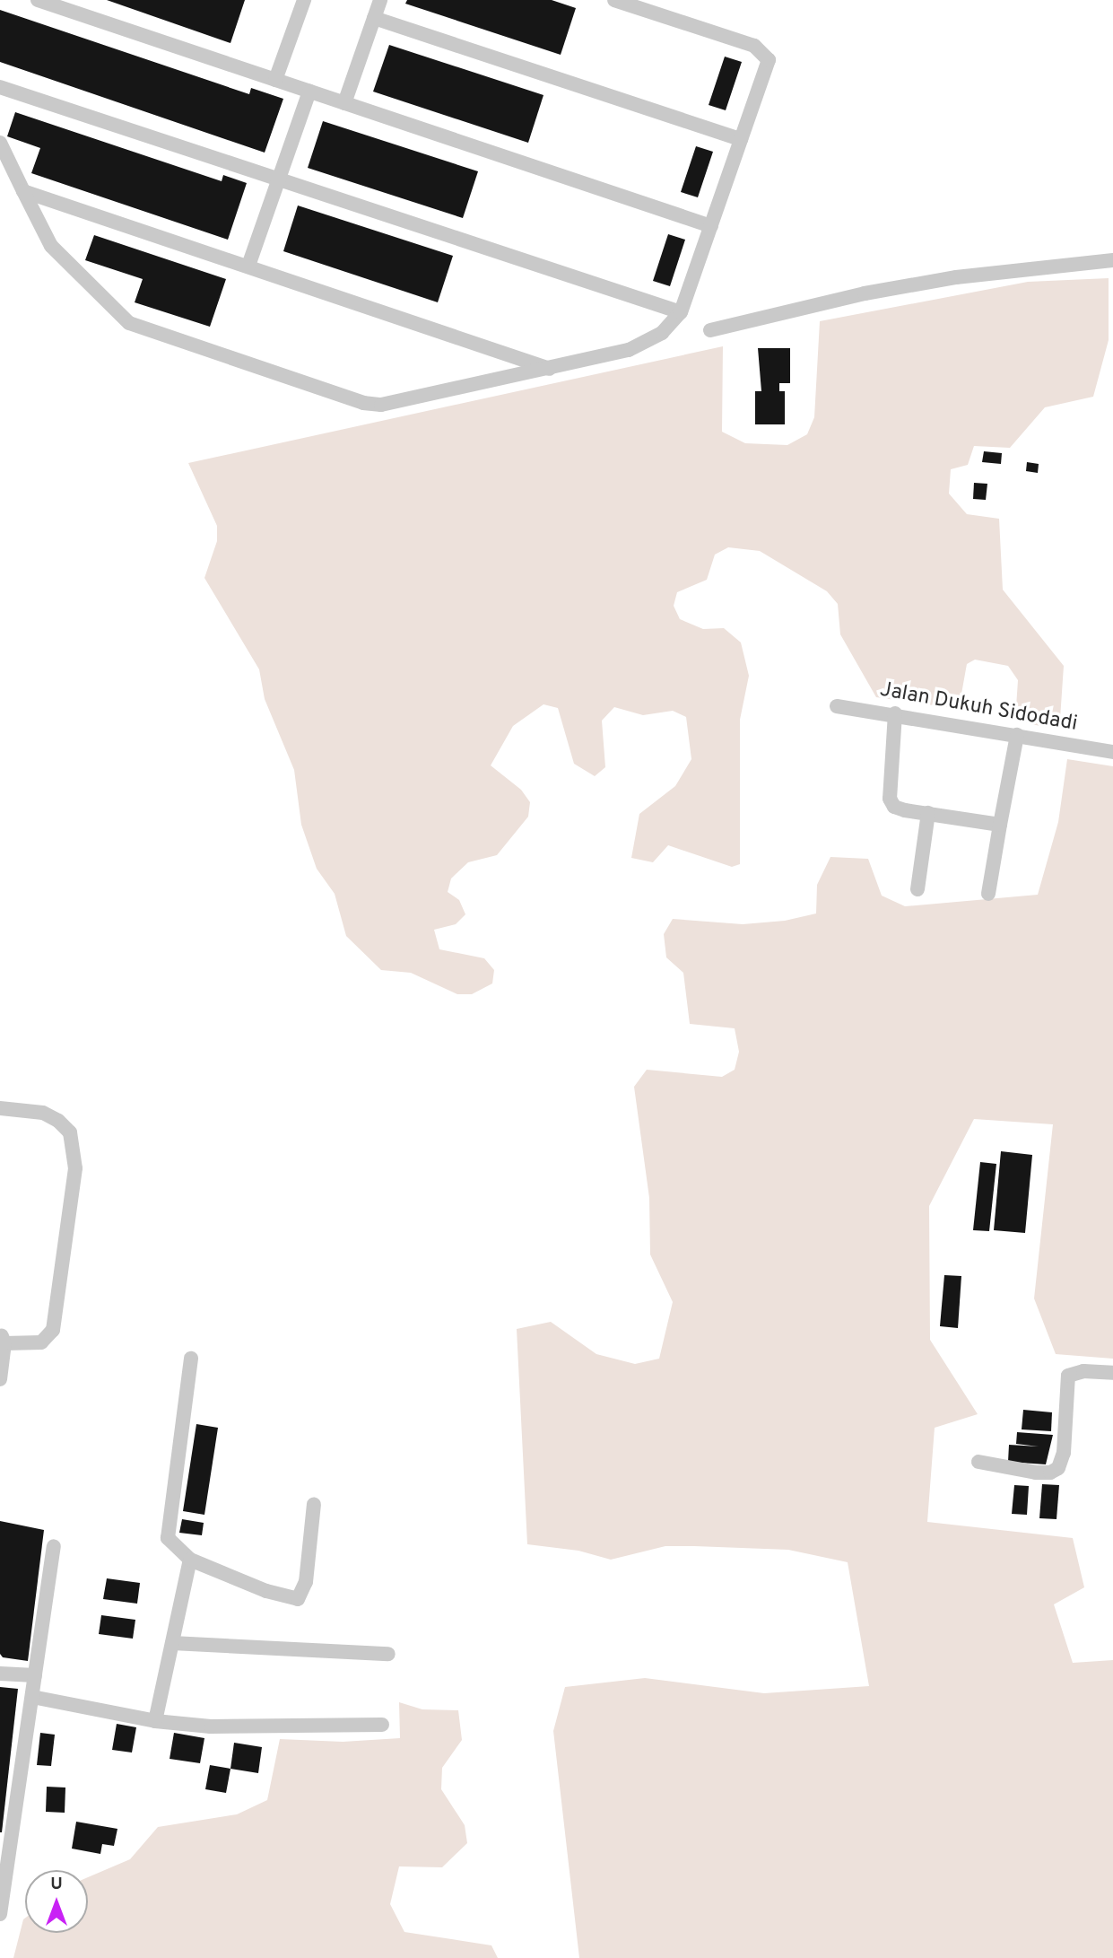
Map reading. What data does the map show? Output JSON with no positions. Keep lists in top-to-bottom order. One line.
{"streets":{"street":["Jalan Dukuh Sidodadi"]},"north":"top"}
